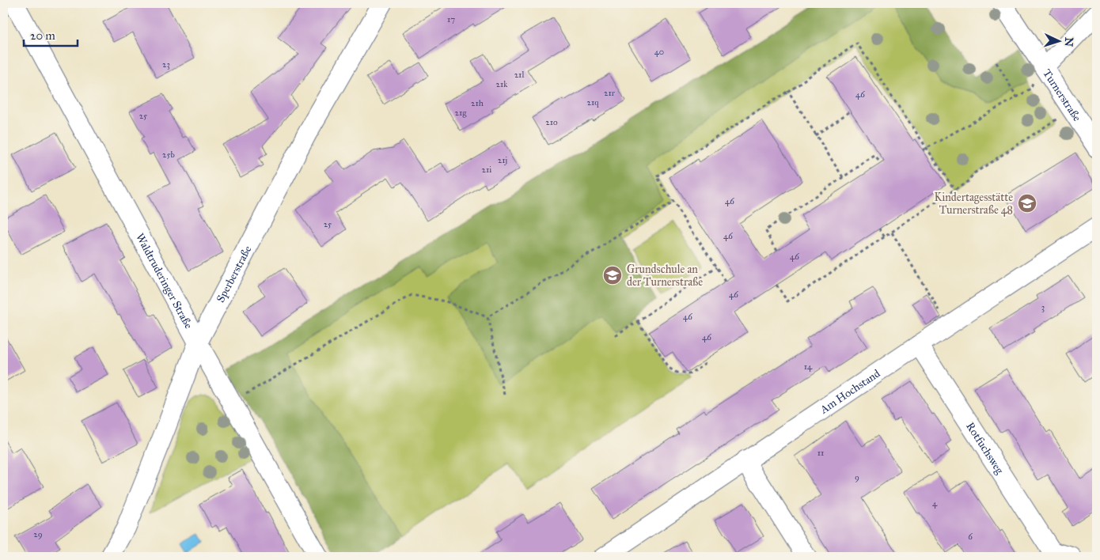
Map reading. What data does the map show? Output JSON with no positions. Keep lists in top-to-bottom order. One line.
{"streets":{"street":["Turnerstraße","Sperberstraße","Waldtruderinger Straße","Am Hochstand","Rotfuchsweg"]},"crossings":[["Sperberstraße","Waldtruderinger Straße"],["Am Hochstand","Rotfuchsweg"]],"places":{"school or university":["Kindertagesstätte Turnerstraße 48","Grundschule an der Turnerstraße"]},"house_numbers":["17","40","23","21l","21k","21r","46","21q","21h","21g","25","21o","25b","21j","21i","46","25","46","46","46","3","46","46","14","11","9","4","29","6"],"scale_bar":"20 m","north":"right"}
